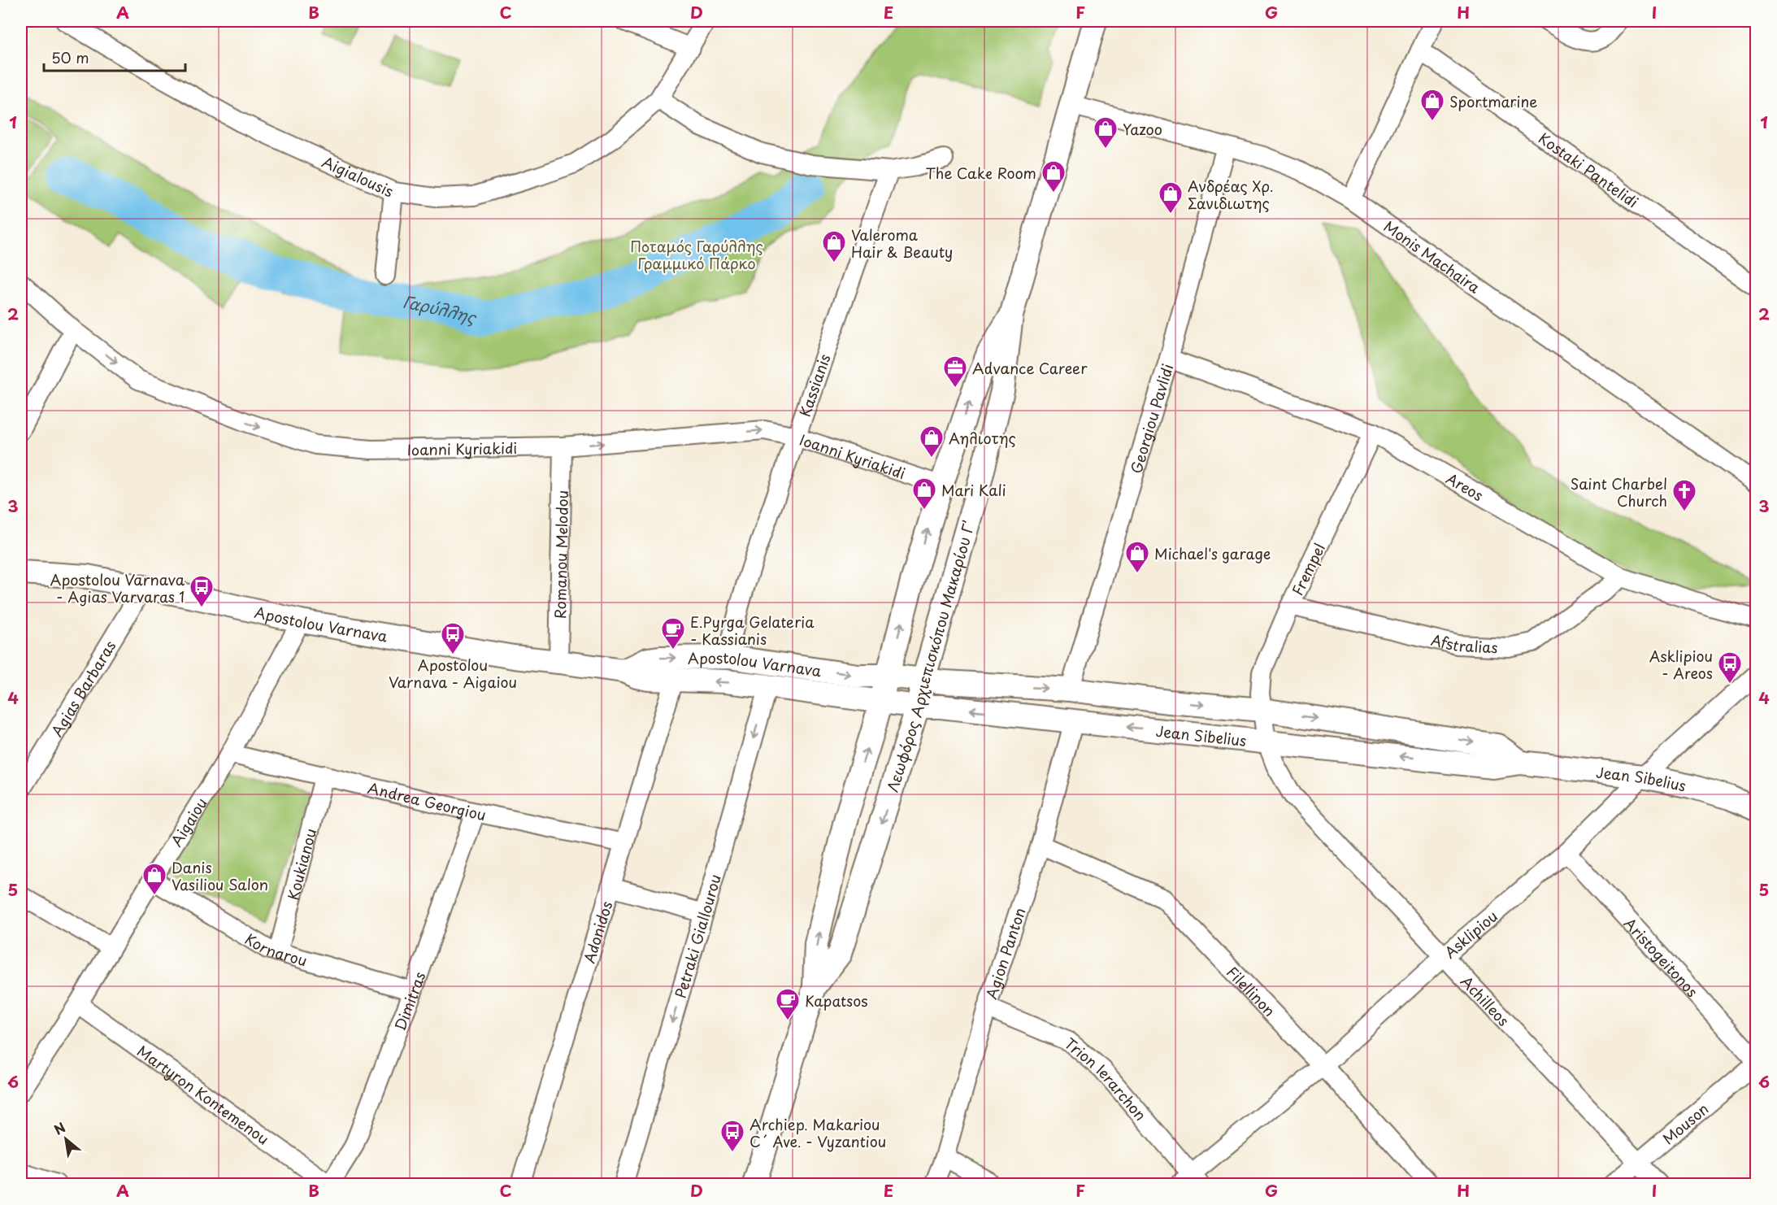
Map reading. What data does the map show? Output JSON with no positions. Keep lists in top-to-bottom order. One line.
{"streets":{"main road":["Apostolou Varnava","Λεωφόρος Αρχιεπισκόπου Μακαρίου Γ’","Jean Sibelius"],"street":["Kostaki Pantelidi","Aigialousis","Monis Machaira","Kassianis","Georgiou Pavlidi","Ioanni Kyriakidi","Areos","Romanou Melodou","Frempel","Afstralias","Agias Barbaras","Andrea Georgiou","Aigaiou","Koukianou","Adonidos","Asklipiou","Petraki Giallourou","Kornarou","Agion Panton","Aristogeitonos","Filellinon","Achilleos","Dimitras","Trion Ierarchon","Martyron Kontemenou","Mouson"]},"crossings":[["Monis Machaira","Georgiou Pavlidi"],["Monis Machaira","Λεωφόρος Αρχιεπισκόπου Μακαρίου Γ’"],["Kassianis","Ioanni Kyriakidi"],["Kassianis","Apostolou Varnava"],["Georgiou Pavlidi","Areos"],["Georgiou Pavlidi","Jean Sibelius"],["Ioanni Kyriakidi","Romanou Melodou"],["Ioanni Kyriakidi","Λεωφόρος Αρχιεπισκόπου Μακαρίου Γ’"],["Areos","Frempel"],["Areos","Afstralias"],["Romanou Melodou","Apostolou Varnava"],["Frempel","Afstralias"],["Frempel","Jean Sibelius"],["Frempel","Achilleos"],["Apostolou Varnava","Λεωφόρος Αρχιεπισκόπου Μακαρίου Γ’"],["Apostolou Varnava","Agias Barbaras"],["Apostolou Varnava","Jean Sibelius"],["Apostolou Varnava","Aigaiou"],["Apostolou Varnava","Adonidos"],["Apostolou Varnava","Petraki Giallourou"],["Λεωφόρος Αρχιεπισκόπου Μακαρίου Γ’","Jean Sibelius"],["Jean Sibelius","Asklipiou"],["Jean Sibelius","Agion Panton"],["Jean Sibelius","Achilleos"],["Andrea Georgiou","Aigaiou"],["Andrea Georgiou","Koukianou"],["Andrea Georgiou","Adonidos"],["Andrea Georgiou","Dimitras"],["Aigaiou","Kornarou"],["Aigaiou","Martyron Kontemenou"],["Koukianou","Kornarou"],["Asklipiou","Aristogeitonos"],["Asklipiou","Filellinon"],["Asklipiou","Achilleos"],["Asklipiou","Trion Ierarchon"],["Kornarou","Dimitras"],["Agion Panton","Filellinon"],["Agion Panton","Trion Ierarchon"],["Aristogeitonos","Mouson"],["Achilleos","Mouson"],["Dimitras","Martyron Kontemenou"]],"one_way":["Ioanni Kyriakidi","Petraki Giallourou"],"water":["Γαρύλλης"],"parks":["Ποταμός Γαρύλλης Γραμμικό Πάρκο"],"places":{"shop":["Sportmarine","Yazoo","The Cake Room","Ανδρέας Χρ. Σανιδιωτης","Valeroma Hair & Beauty","Αηλιοτης","Mari Kali","Michael's garage","Danis Vasiliou Salon"],"office":["Advance Career"],"church":["Saint Charbel Church"],"bus stop":["Apostolou Varnava - Agias Varvaras 1","Apostolou Varnava - Aigaiou","Asklipiou - Areos","Archiep. Makariou C´ Ave. - Vyzantiou"],"cafe":["E.Pyrga Gelateria - Kassianis","Kapatsos"]},"scale_bar":"50 m","north":"top left","grid":{"columns":["A","B","C","D","E","F","G","H","I"],"rows":["1","2","3","4","5","6"]}}
